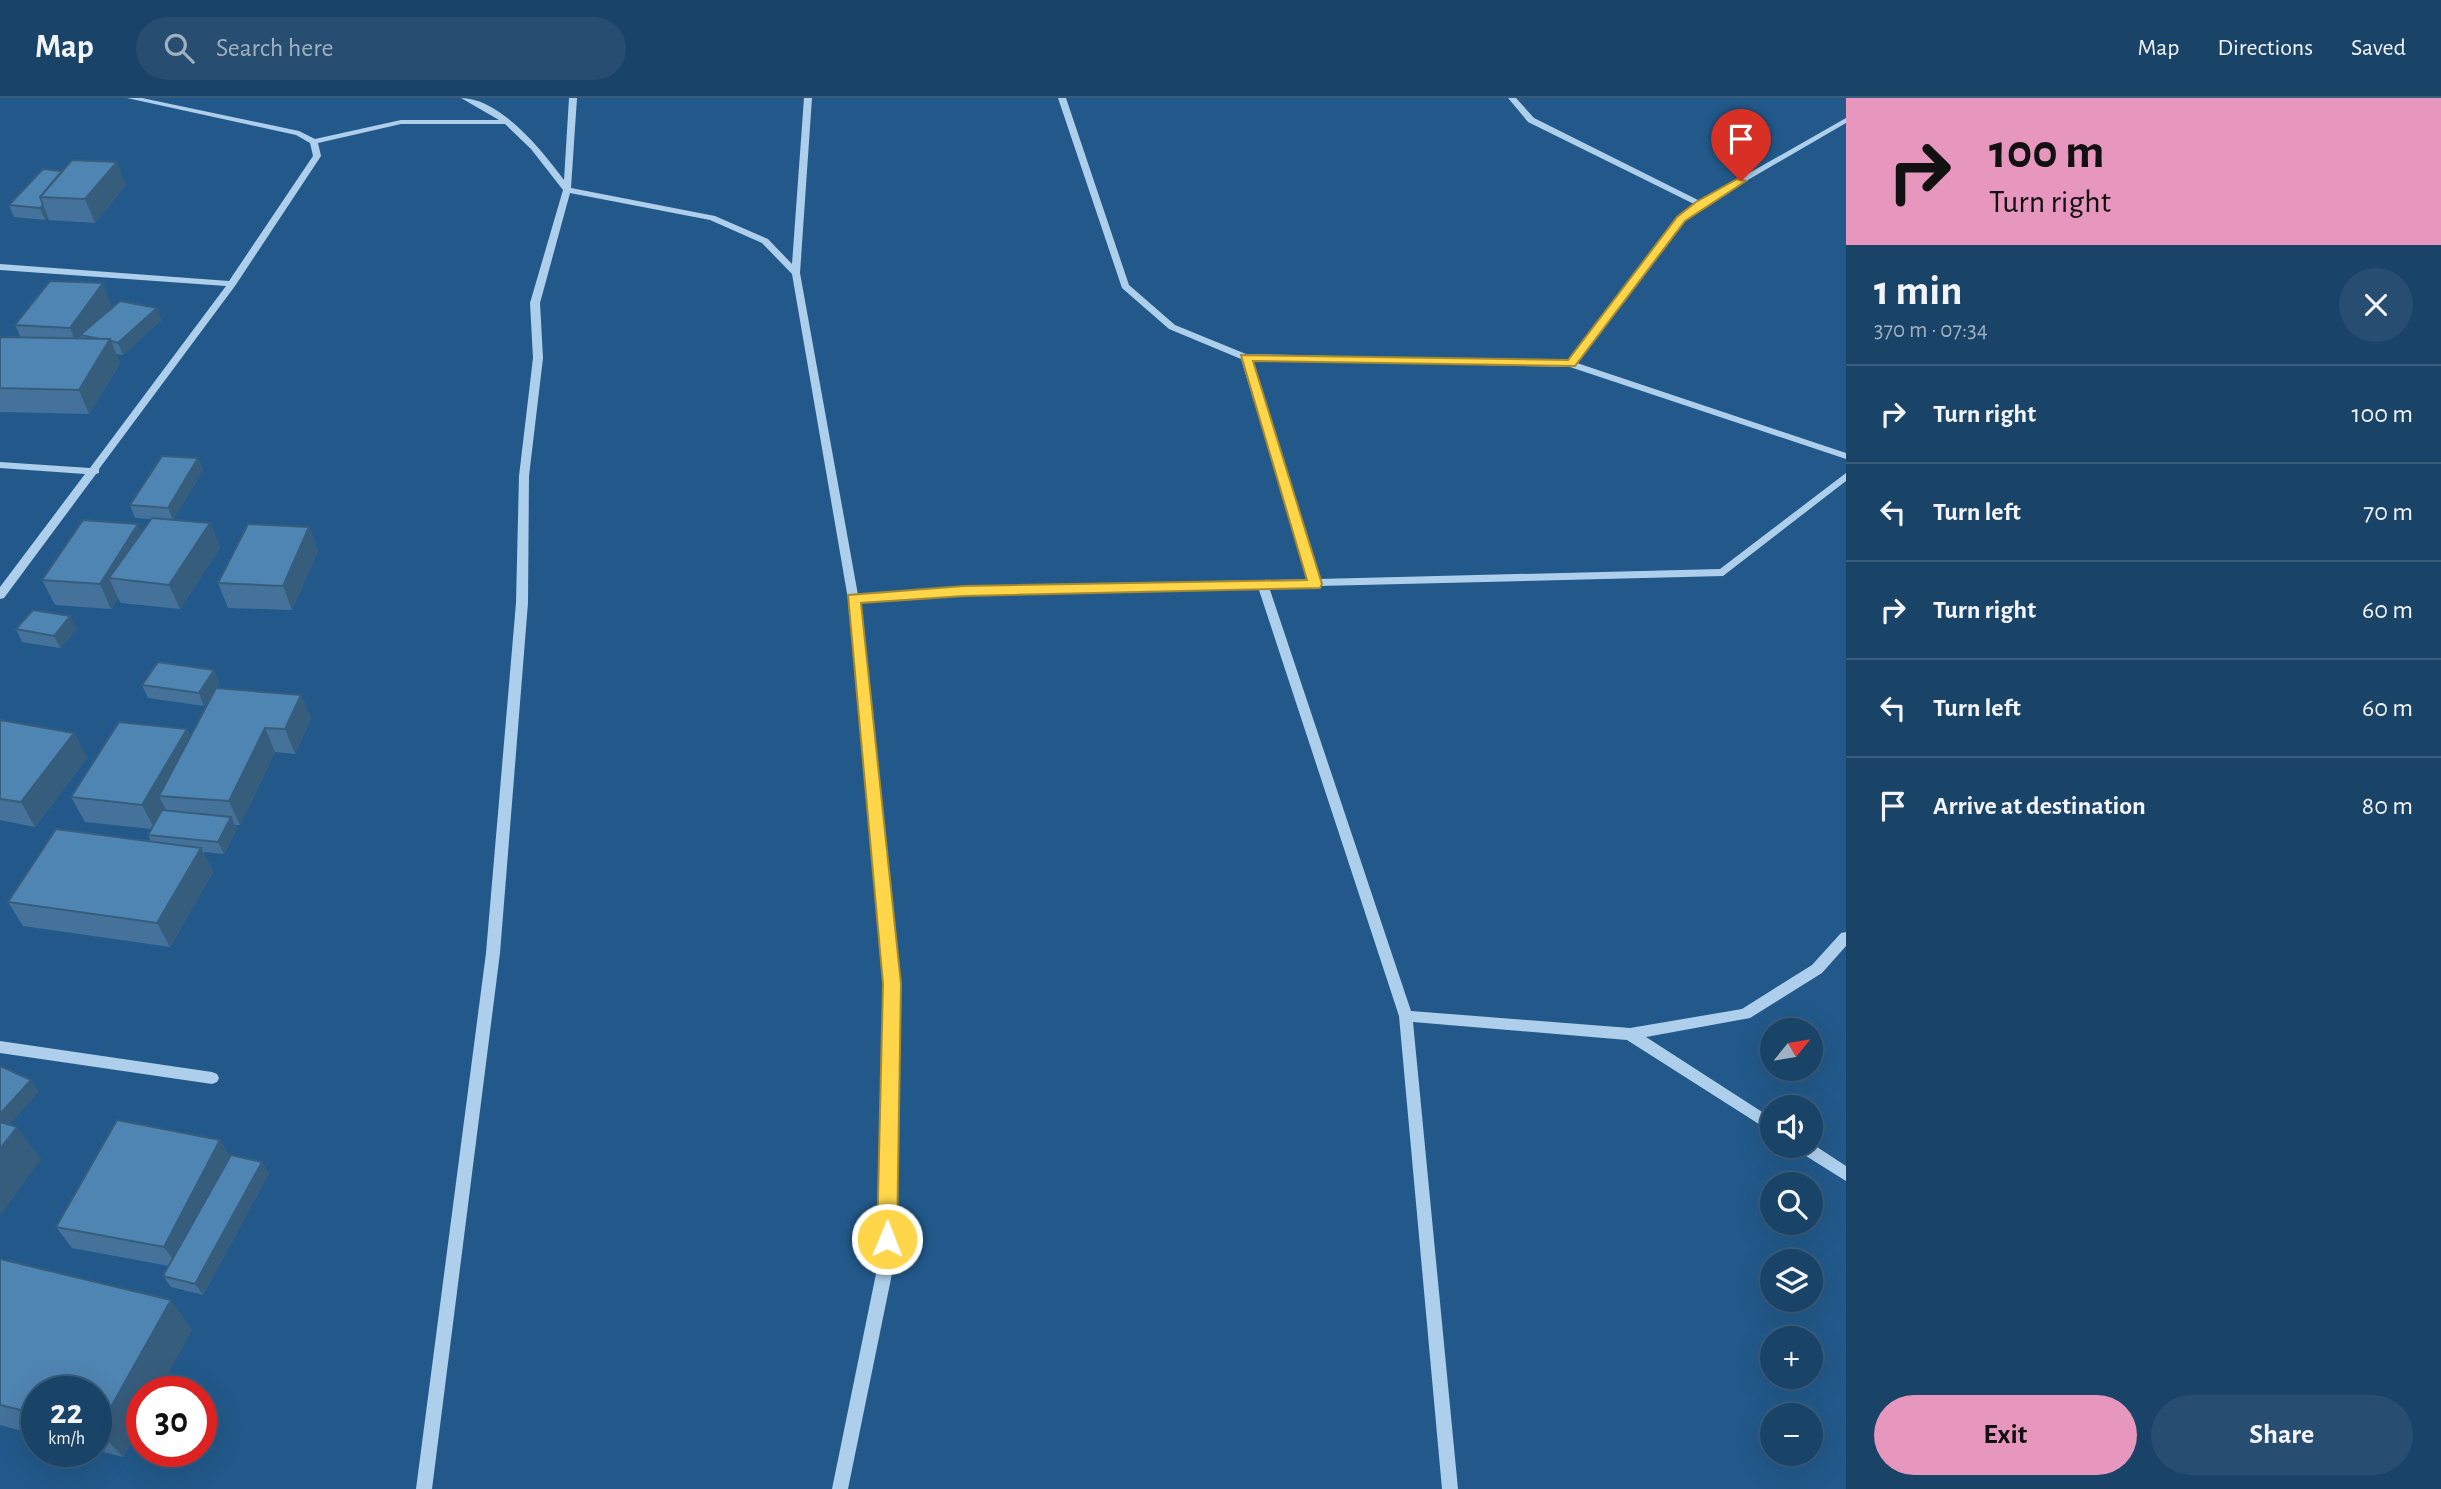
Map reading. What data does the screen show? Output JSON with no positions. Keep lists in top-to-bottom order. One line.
{"north":"top right","page":{"header":"Map","search":"Search here","nav":["Map","Directions","Saved"],"turn":["100 m","Turn right"],"heading":["1 min","370 m · 07:34"],"list":[{"name":"Turn right","value":"100 m"},{"name":"Turn left","value":"70 m"},{"name":"Turn right","value":"60 m"},{"name":"Turn left","value":"60 m"},{"name":"Arrive at destination","value":"80 m"}],"map_buttons":["+","−"],"speed":"22 km/h","limit":"30","buttons":["Exit","Share"]}}
